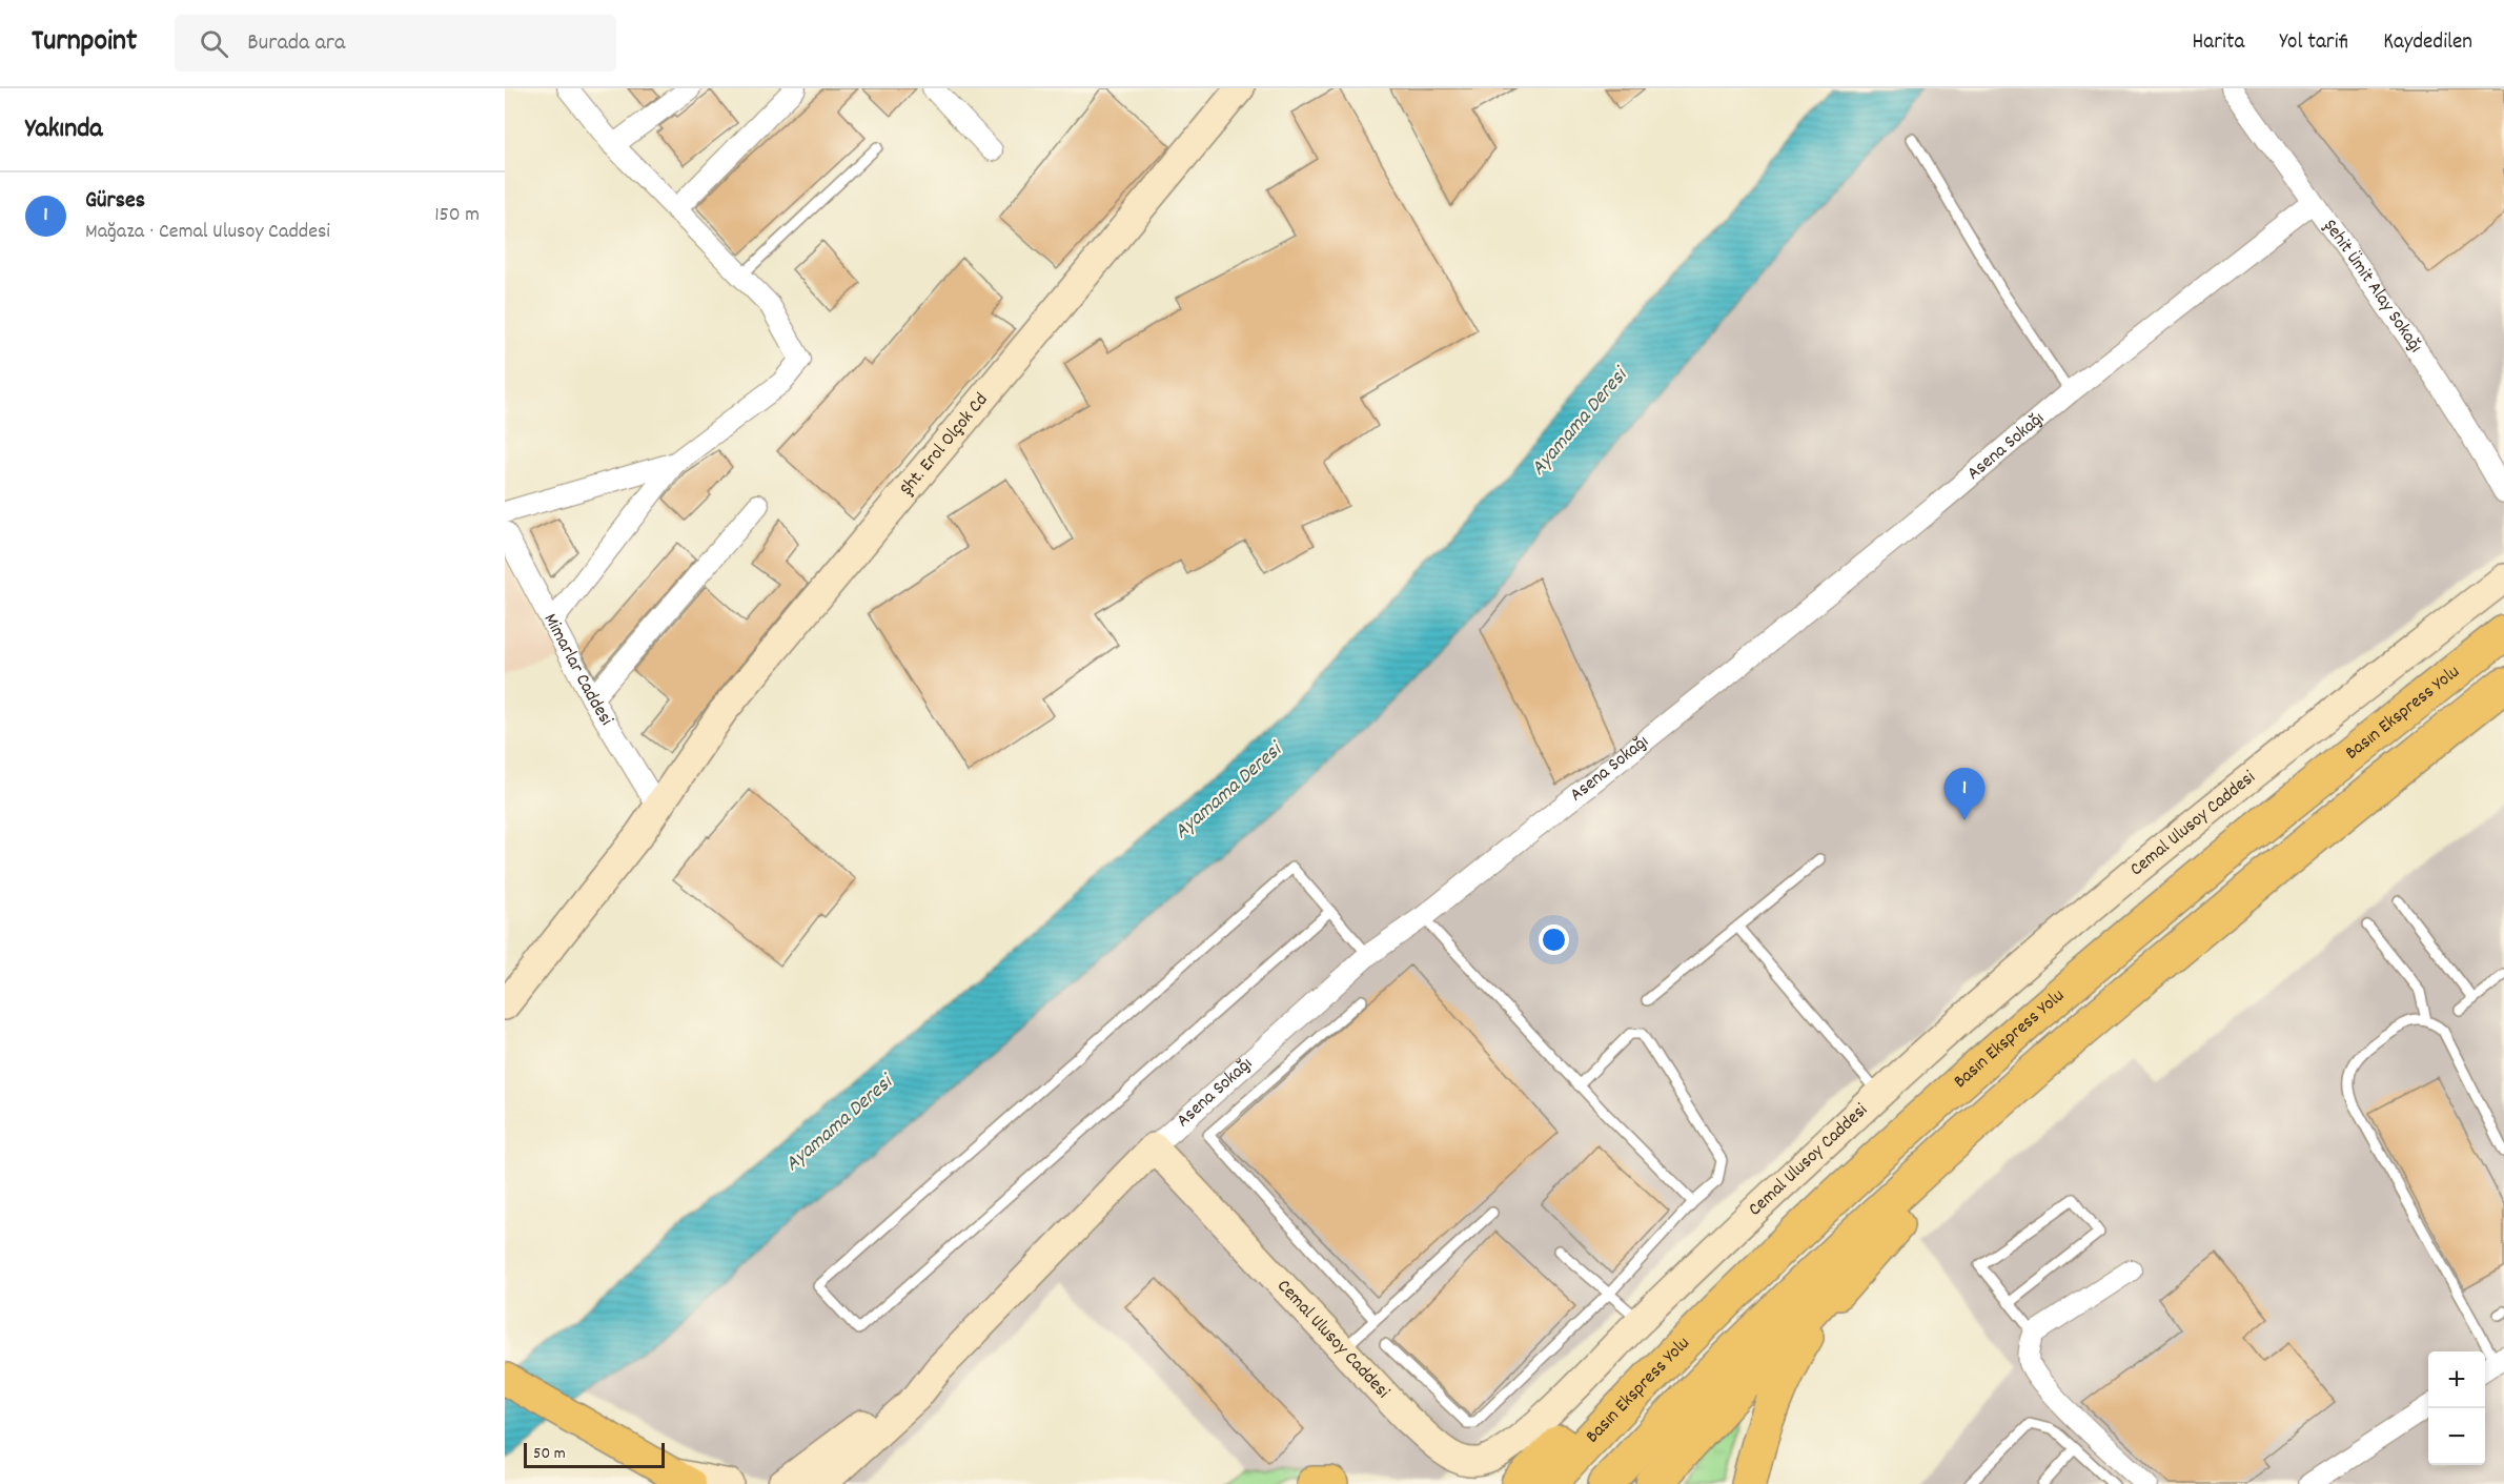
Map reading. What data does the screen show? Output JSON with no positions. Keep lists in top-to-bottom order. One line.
{"streets":{"highway":["Basın Ekspress Yolu"],"main road":["Şht. Erol Olçok Cd","Asena Sokağı","Cemal Ulusoy Caddesi"],"street":["Şehit Ümit Alay Sokağı","Mimarlar Caddesi"]},"crossings":[["Şehit Ümit Alay Sokağı","Asena Sokağı"],["Şht. Erol Olçok Cd","Mimarlar Caddesi"],["Asena Sokağı","Cemal Ulusoy Caddesi"]],"water":["Ayamama Deresi"],"scale_bar":"50 m","page":{"header":"Turnpoint","search":"Burada ara","nav":["Harita","Yol tarifi","Kaydedilen"],"heading":"Yakında","list":[{"mark":"1","name":"Gürses","note":"Mağaza · Cemal Ulusoy Caddesi","value":"150 m"}],"pins":"1","map_buttons":["+","−"],"scale":"50 m"}}
